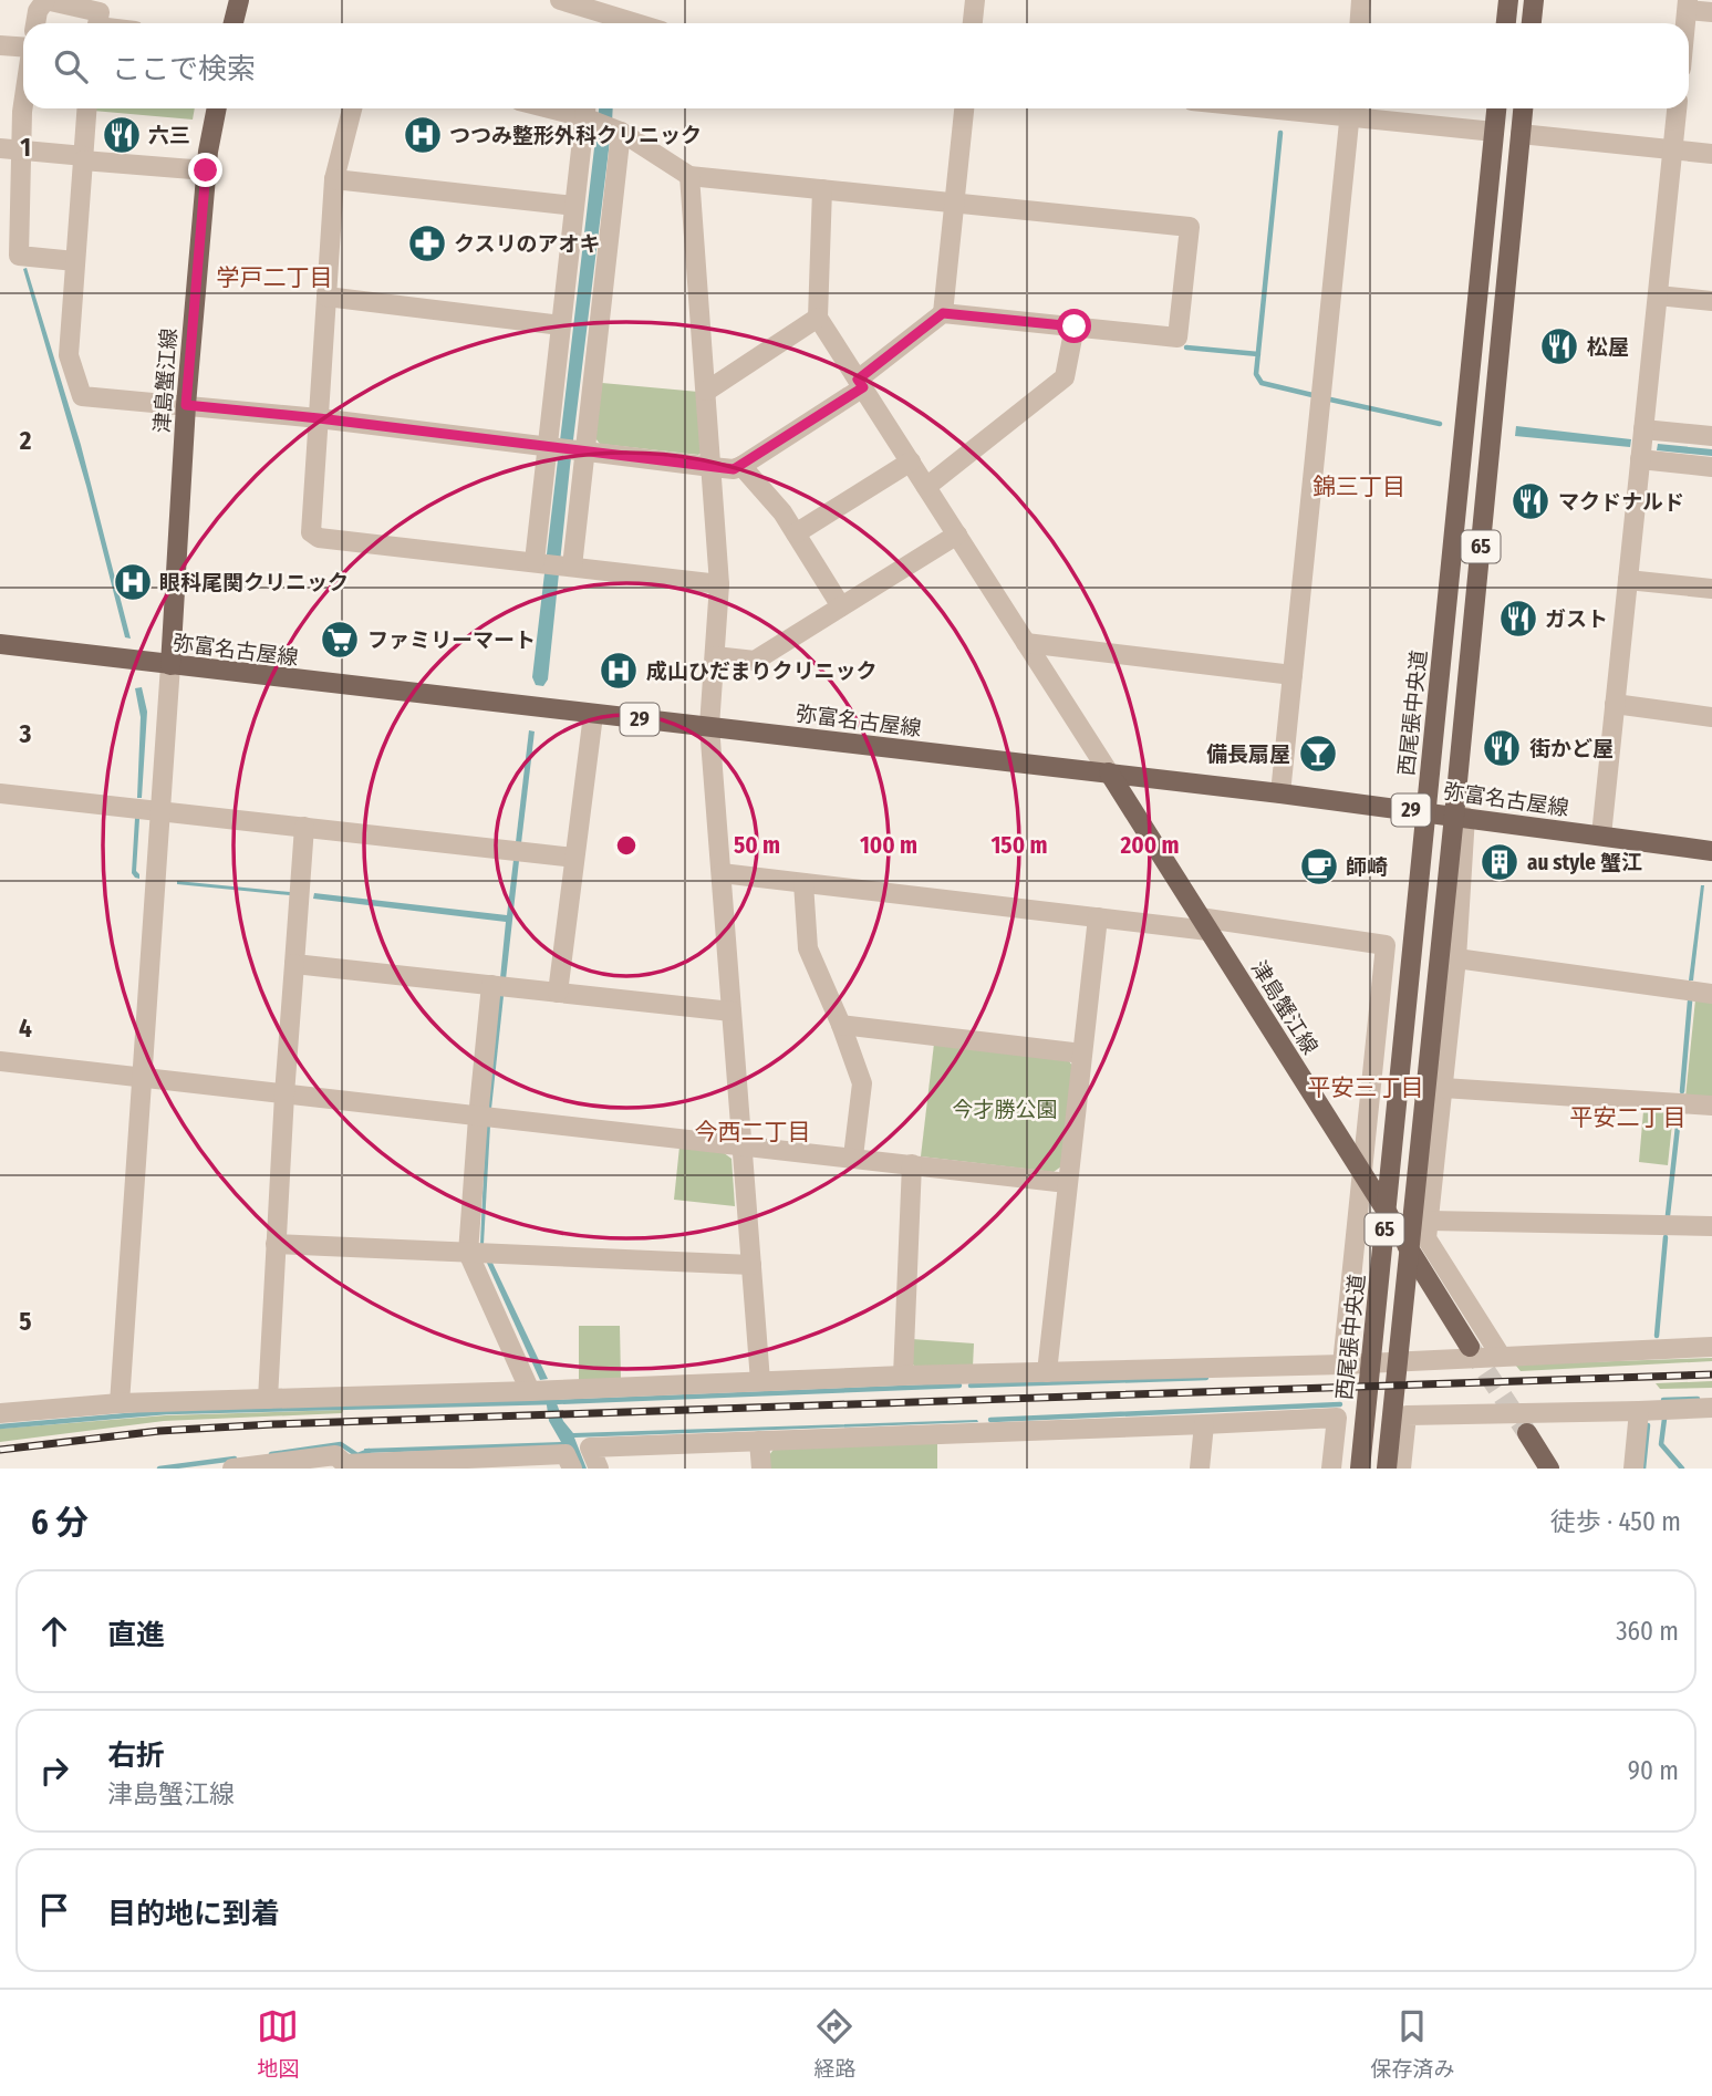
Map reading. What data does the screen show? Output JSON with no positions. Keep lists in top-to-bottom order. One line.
{"streets":{"main road":["津島蟹江線","65","弥富名古屋線","西尾張中央道","29"]},"crossings":[["津島蟹江線","弥富名古屋線"],["65","弥富名古屋線"],["弥富名古屋線","西尾張中央道"]],"districts":["学戸二丁目","錦三丁目","平安三丁目","平安二丁目","今西二丁目"],"parks":["今才勝公園"],"places":{"restaurant":["六三","松屋","マクドナルド","ガスト","街かど屋"],"hospital":["つつみ整形外科クリニック","眼科尾関クリニック","成山ひだまりクリニック"],"pharmacy":["クスリのアオキ"],"supermarket":["ファミリーマート"],"bar":["備長扇屋"],"building":["au style 蟹江"],"cafe":["師崎"]},"page":{"search":"ここで検索","heading":["6 分","徒歩 · 450 m"],"list":[["直進","360 m"],["右折","津島蟹江線","90 m"],"目的地に到着"],"nav":["地図","経路","保存済み"]},"grid":{"rows":["1","2","3","4","5"]},"rings":["50 m","100 m","150 m","200 m"]}
